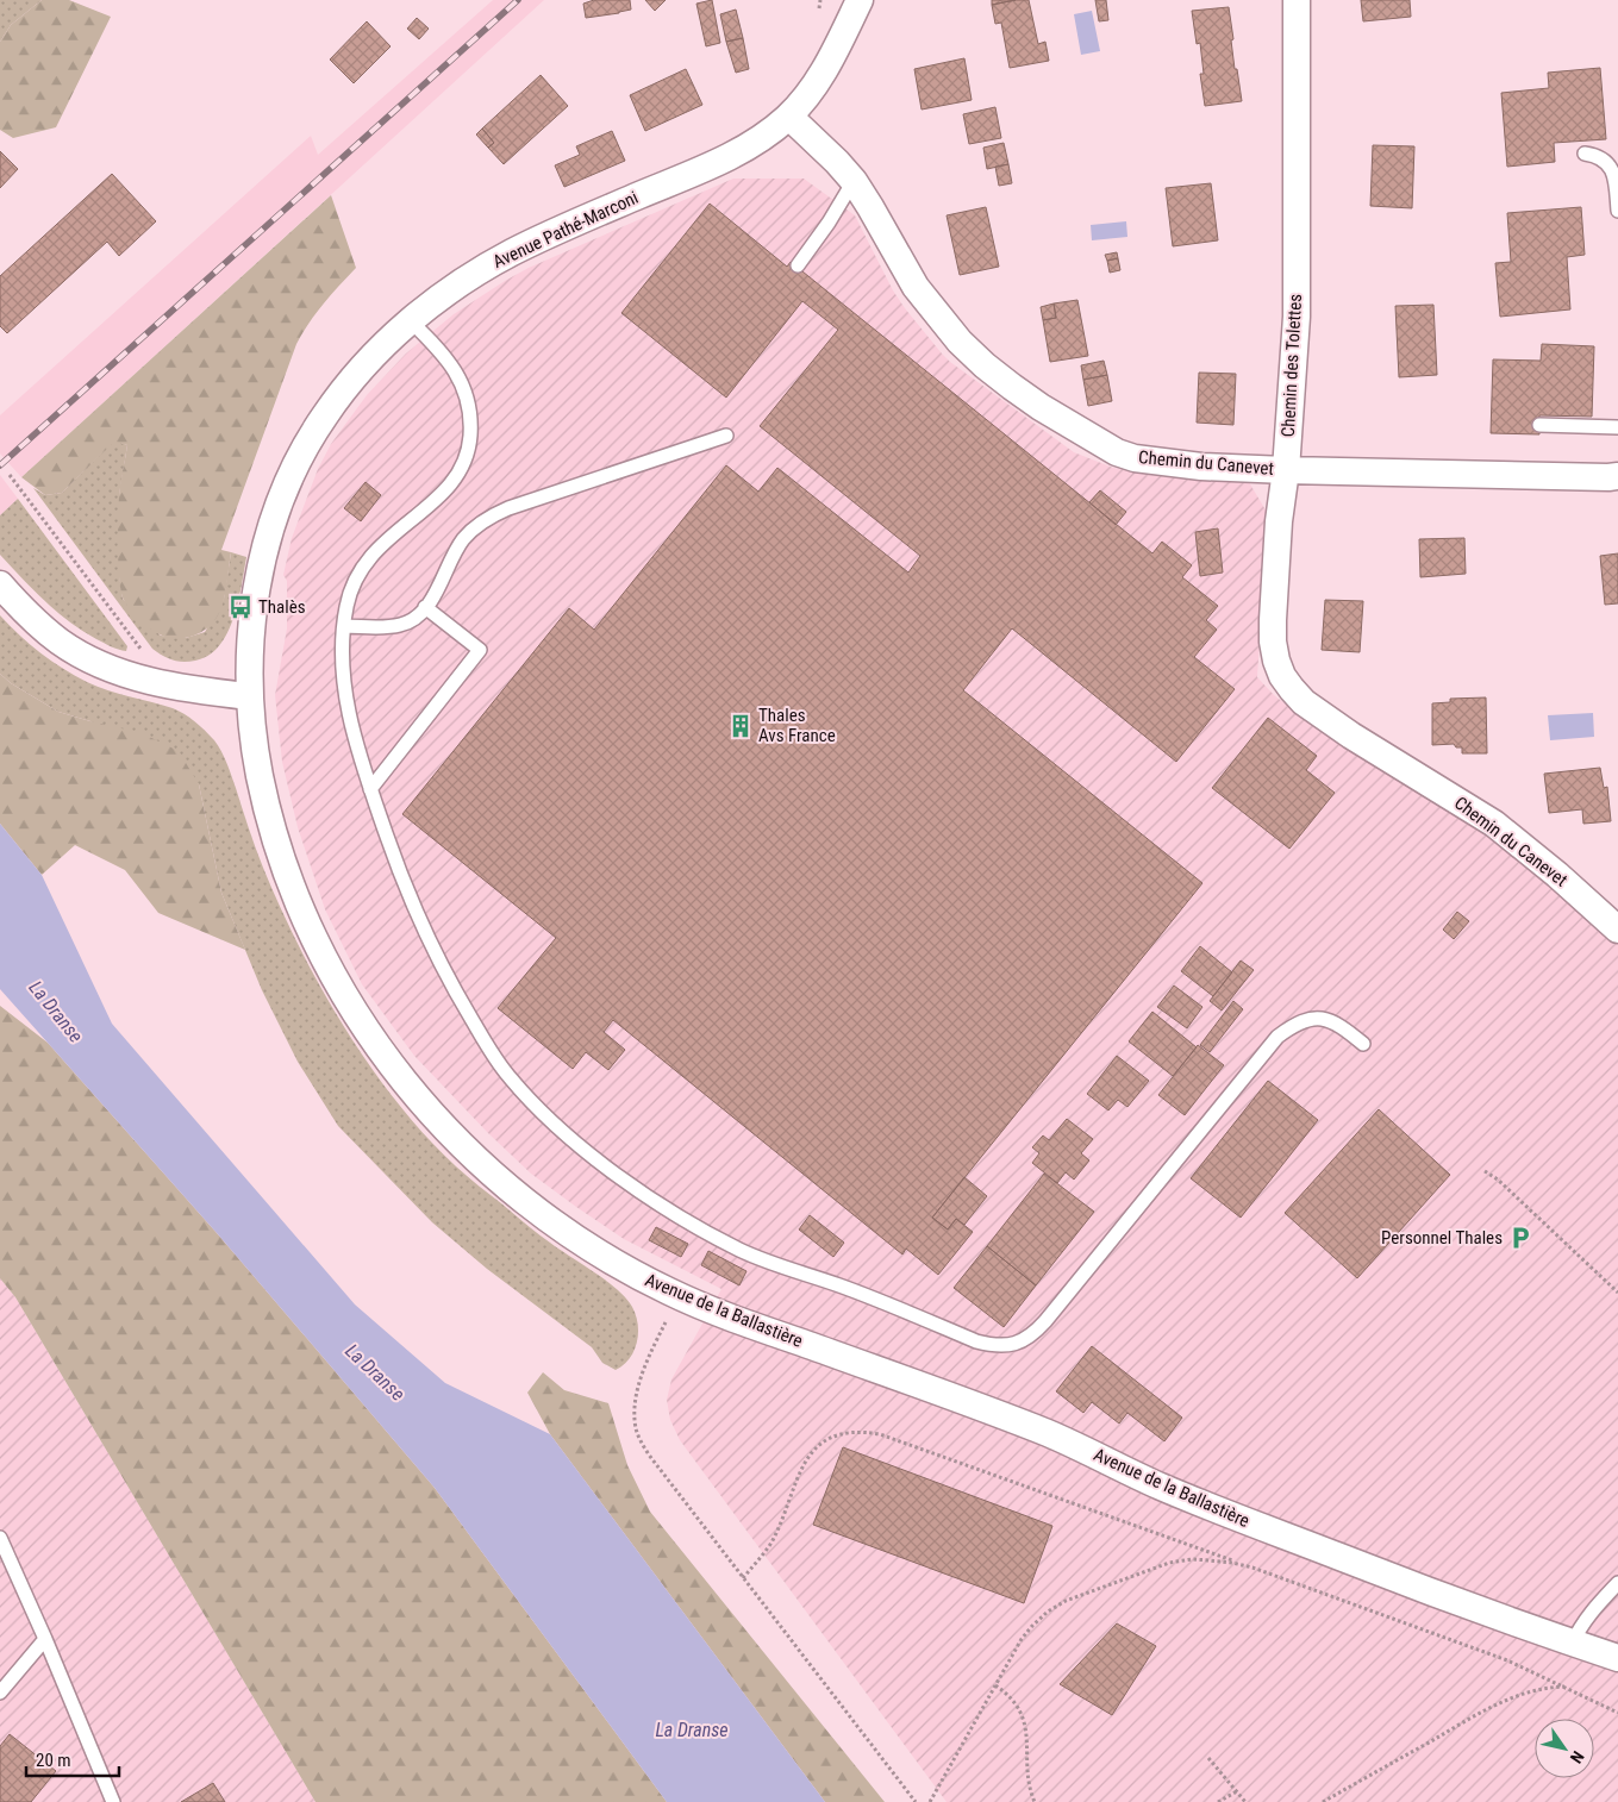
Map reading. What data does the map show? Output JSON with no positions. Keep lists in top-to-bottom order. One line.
{"streets":{"street":["Avenue Pathé-Marconi","Chemin des Tolettes","Chemin du Canevet","Avenue de la Ballastière"]},"crossings":[["Avenue Pathé-Marconi","Chemin du Canevet"],["Avenue Pathé-Marconi","Avenue de la Ballastière"],["Chemin des Tolettes","Chemin du Canevet"]],"water":["La Dranse"],"places":{"bus stop":["Thalès"],"building":["Thales Avs France"],"parking":["Personnel Thales"]},"scale_bar":"20 m","north":"bottom right"}
